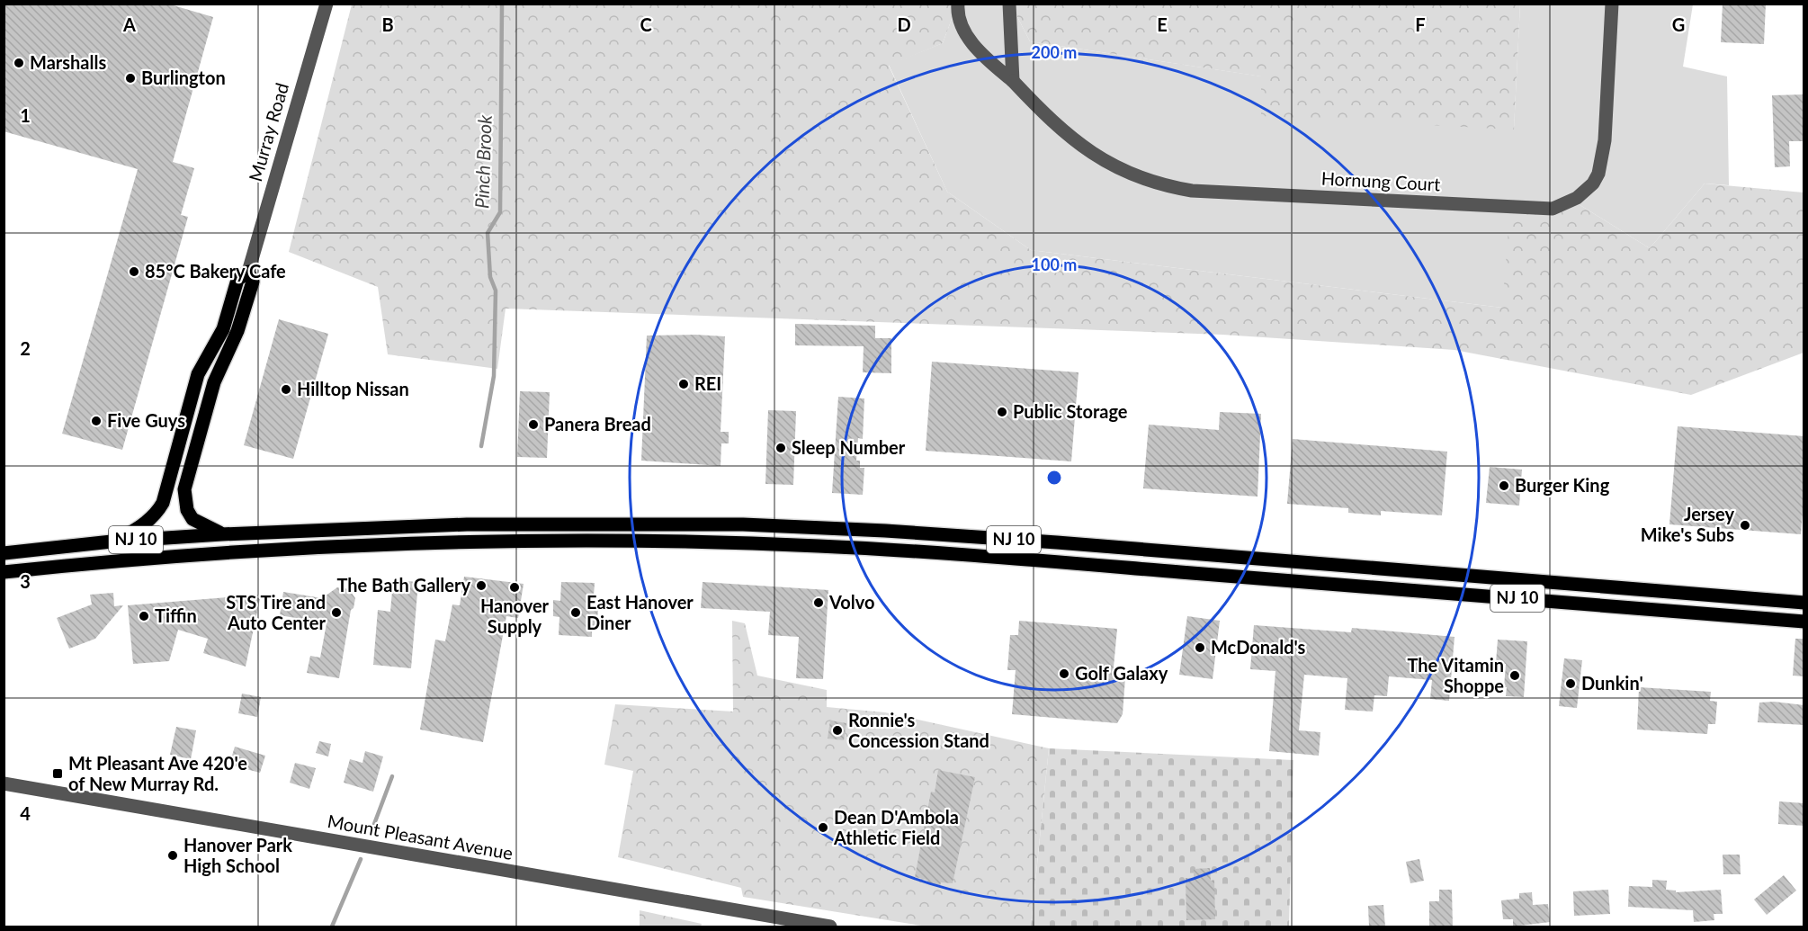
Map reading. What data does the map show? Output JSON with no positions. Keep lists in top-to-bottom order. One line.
{"streets":{"main road":["NJ 10"],"street":["Murray Road","Hornung Court","Mount Pleasant Avenue"]},"water":["Pinch Brook"],"places":{"other":["Marshalls","Burlington","85°C Bakery Cafe","REI","Hilltop Nissan","Public Storage","Five Guys","Panera Bread","Sleep Number","Burger King","Jersey Mike's Subs","The Bath Gallery","Hanover Supply","Volvo","STS Tire and Auto Center","East Hanover Diner","Tiffin","McDonald's","Golf Galaxy","The Vitamin Shoppe","Dunkin'","Ronnie's Concession Stand","Dean D'Ambola Athletic Field","Hanover Park High School"],"transit":["Mt Pleasant Ave 420'e of New Murray Rd."]},"grid":{"columns":["A","B","C","D","E","F","G"],"rows":["1","2","3","4"]},"rings":["200 m","100 m"]}
